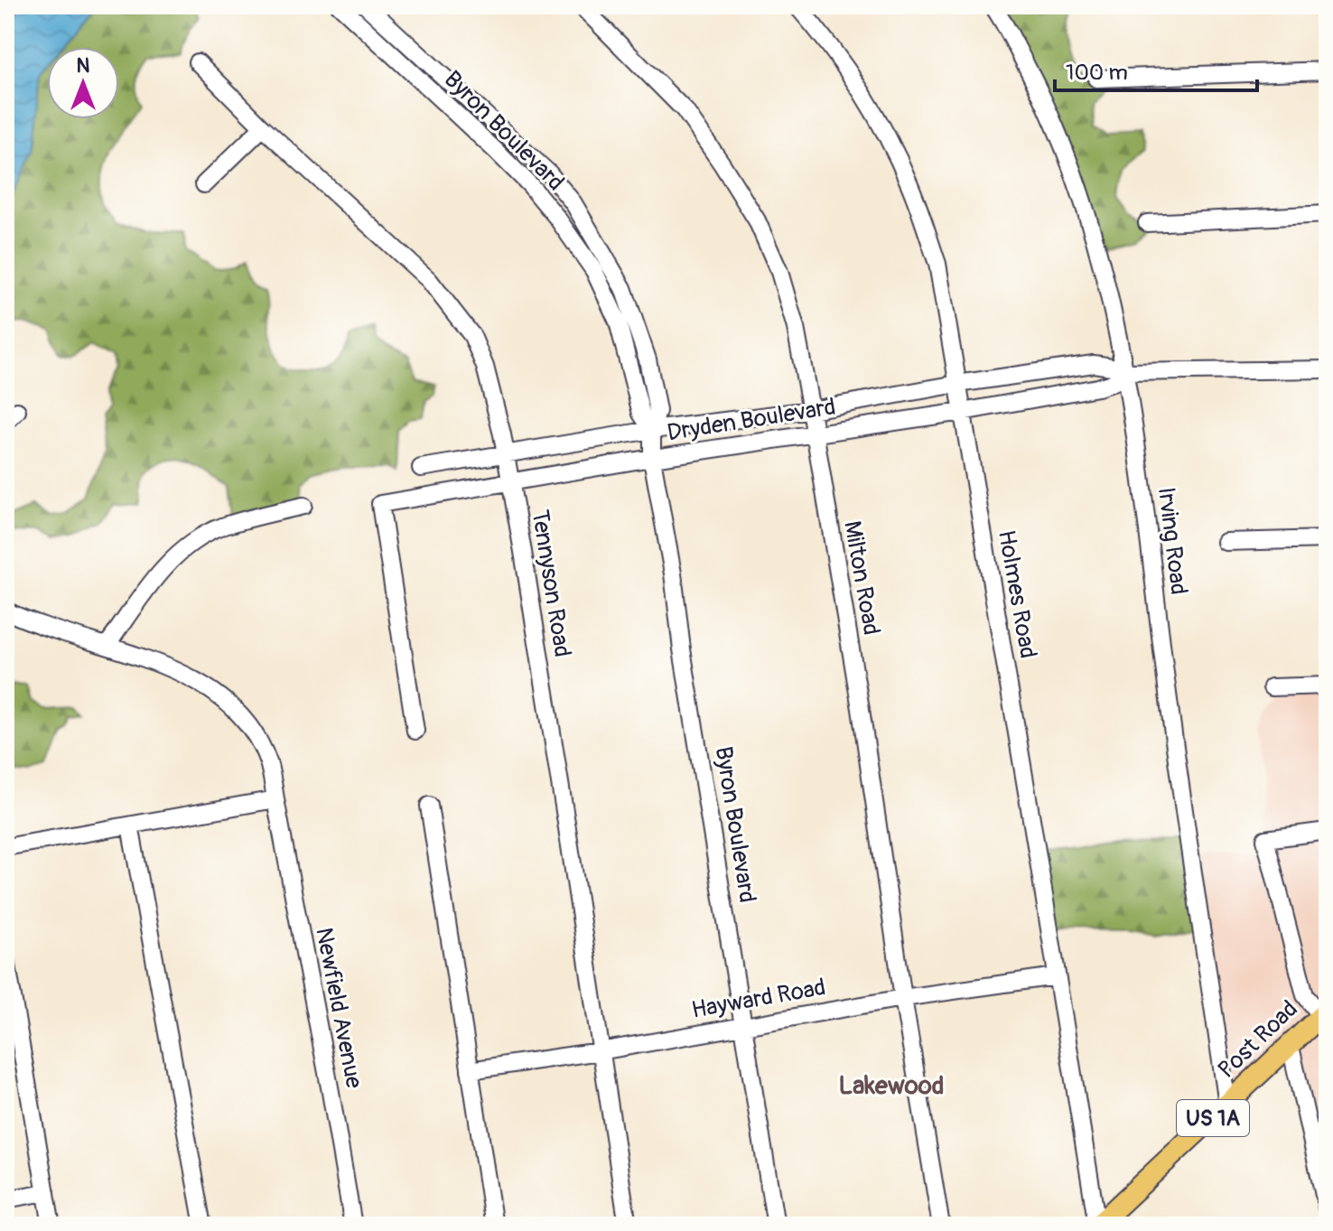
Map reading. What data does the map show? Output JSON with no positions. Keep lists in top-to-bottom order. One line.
{"streets":{"main road":["Post Road","US 1A"],"street":["Byron Boulevard","Dryden Boulevard","Irving Road","Milton Road","Tennyson Road","Holmes Road","Hayward Road","Newfield Avenue"]},"crossings":[["Byron Boulevard","Dryden Boulevard"],["Byron Boulevard","Hayward Road"],["Dryden Boulevard","Irving Road"],["Dryden Boulevard","Milton Road"],["Dryden Boulevard","Tennyson Road"],["Dryden Boulevard","Holmes Road"],["Irving Road","Post Road"],["Milton Road","Hayward Road"],["Tennyson Road","Hayward Road"],["Holmes Road","Hayward Road"],["Holmes Road","Post Road"]],"districts":["Lakewood"],"scale_bar":"100 m","north":"top"}
